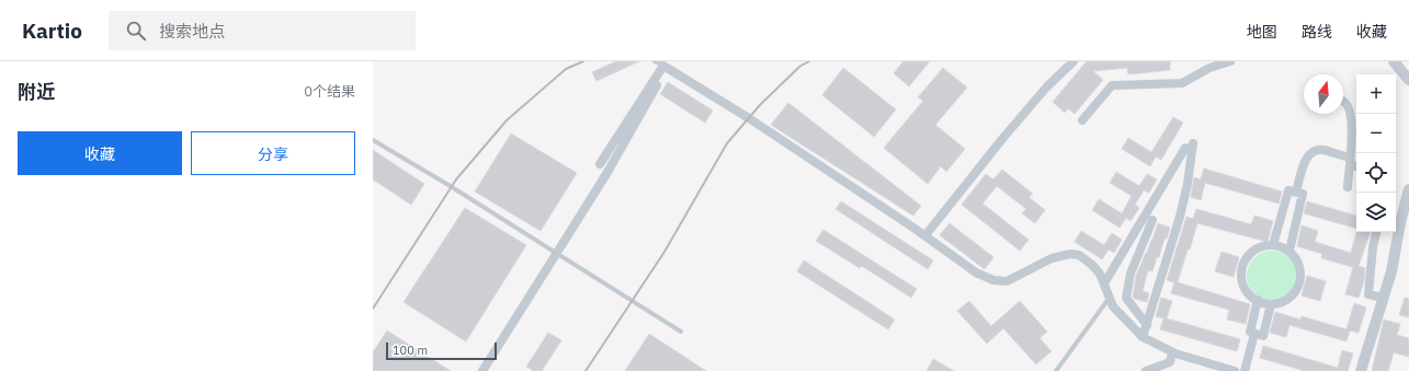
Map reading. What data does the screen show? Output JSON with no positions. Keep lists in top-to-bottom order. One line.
{"scale_bar":"100 m","north":"top","page":{"header":"Kartio","search":"搜索地点","nav":["地图","路线","收藏"],"heading":["附近","0个结果"],"map_buttons":["+","−"],"buttons":["收藏","分享"],"scale":"100 m"}}
